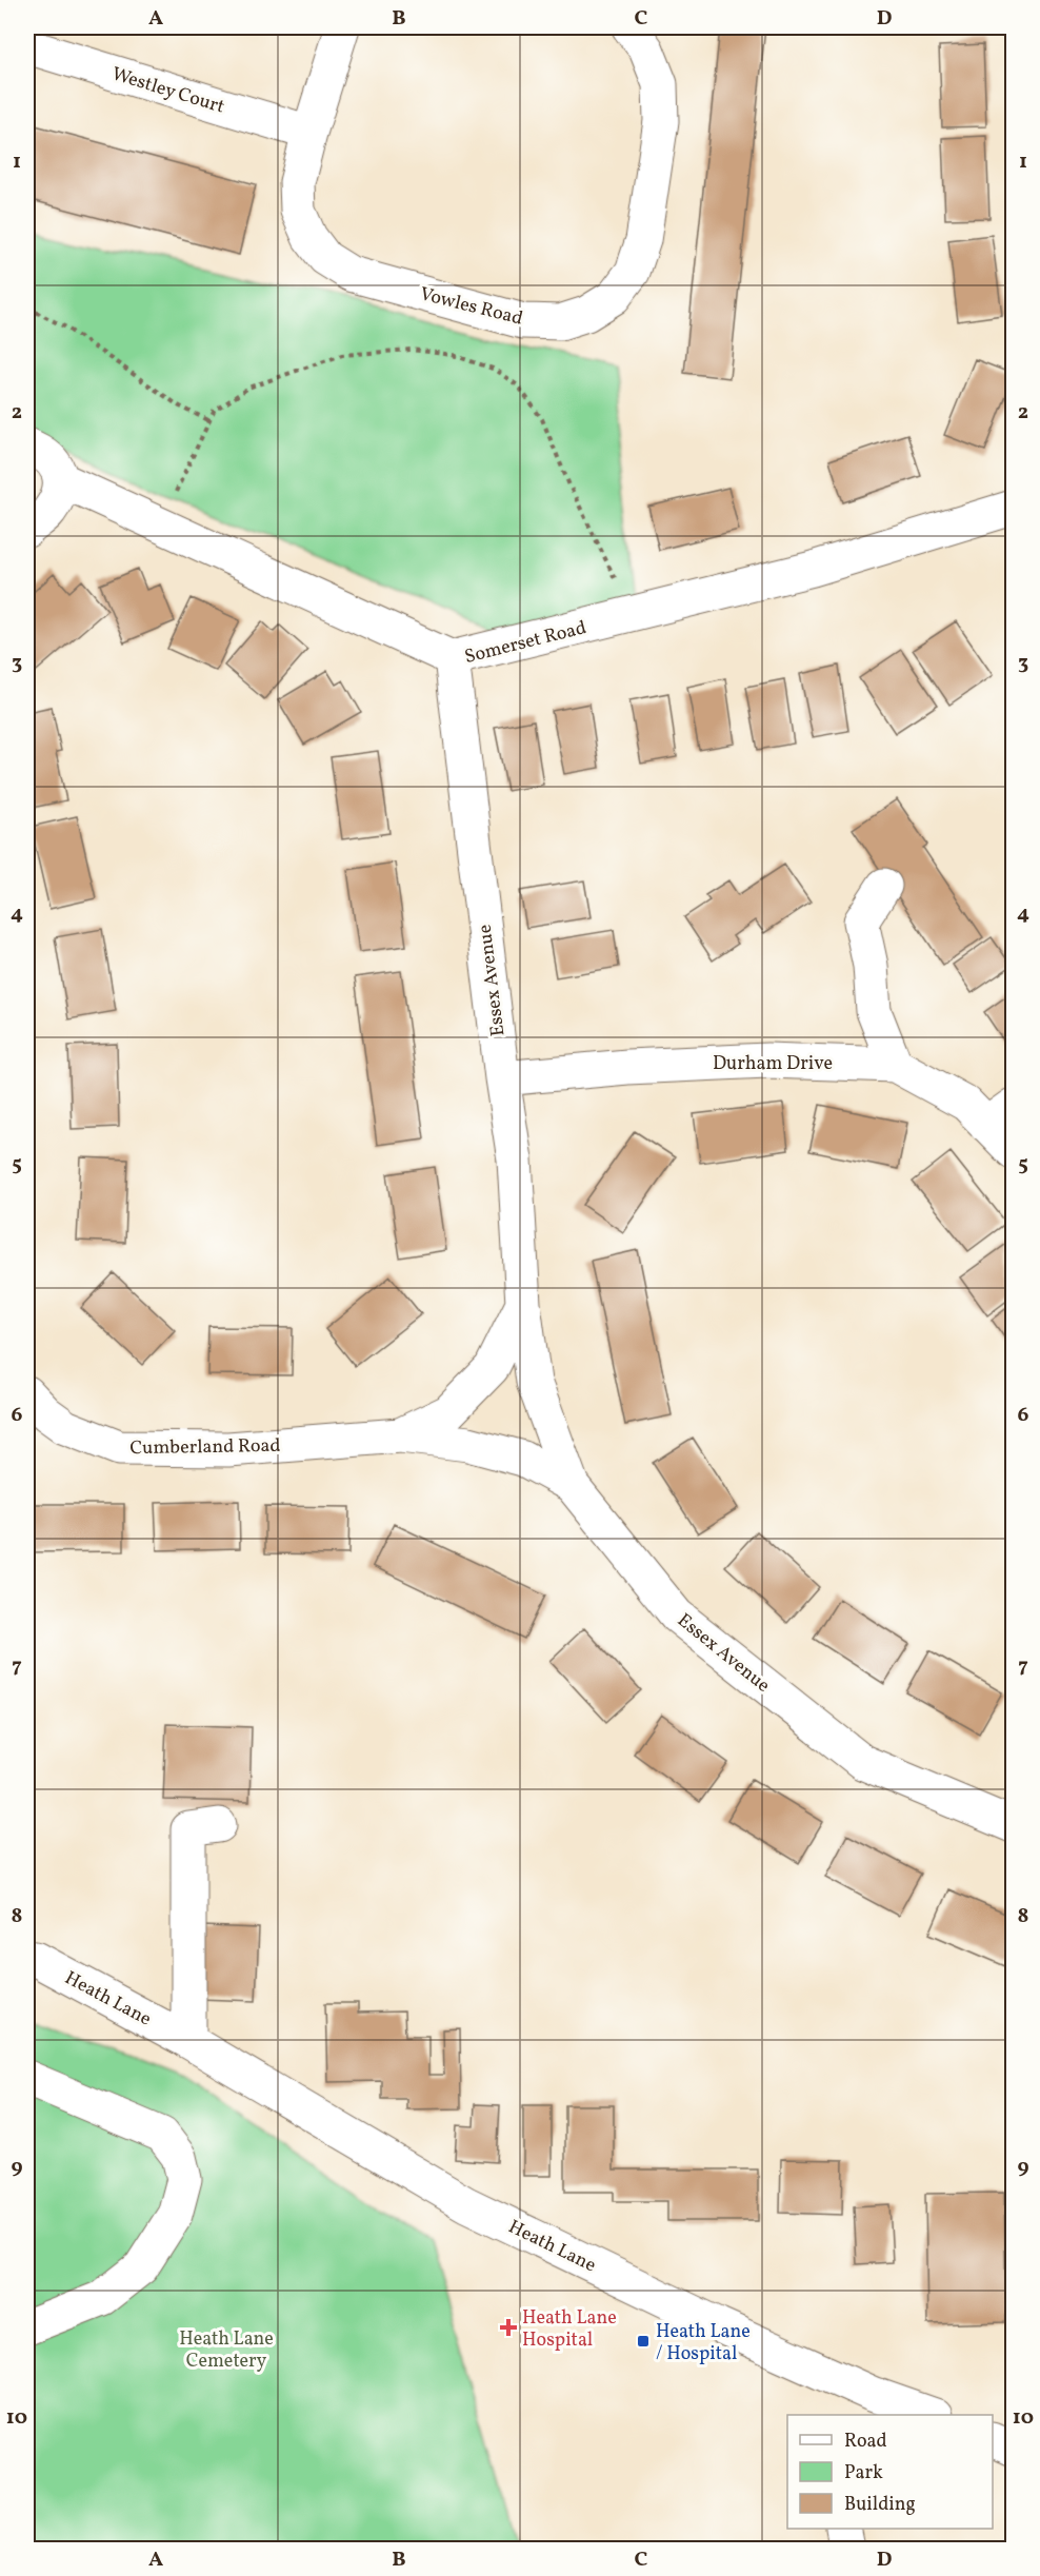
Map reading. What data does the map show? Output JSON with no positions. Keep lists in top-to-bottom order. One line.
{"streets":{"street":["Westley Court","Vowles Road","Somerset Road","Essex Avenue","Durham Drive","Cumberland Road","Heath Lane"]},"crossings":[["Westley Court","Vowles Road"],["Somerset Road","Essex Avenue"],["Essex Avenue","Durham Drive"],["Essex Avenue","Cumberland Road"]],"parks":["Heath Lane Cemetery"],"places":{"health":["Heath Lane Hospital"],"transit":["Heath Lane / Hospital"]},"legend":["Road","Park","Building"],"grid":{"columns":["A","B","C","D"],"rows":["1","2","3","4","5","6","7","8","9","10"]}}
